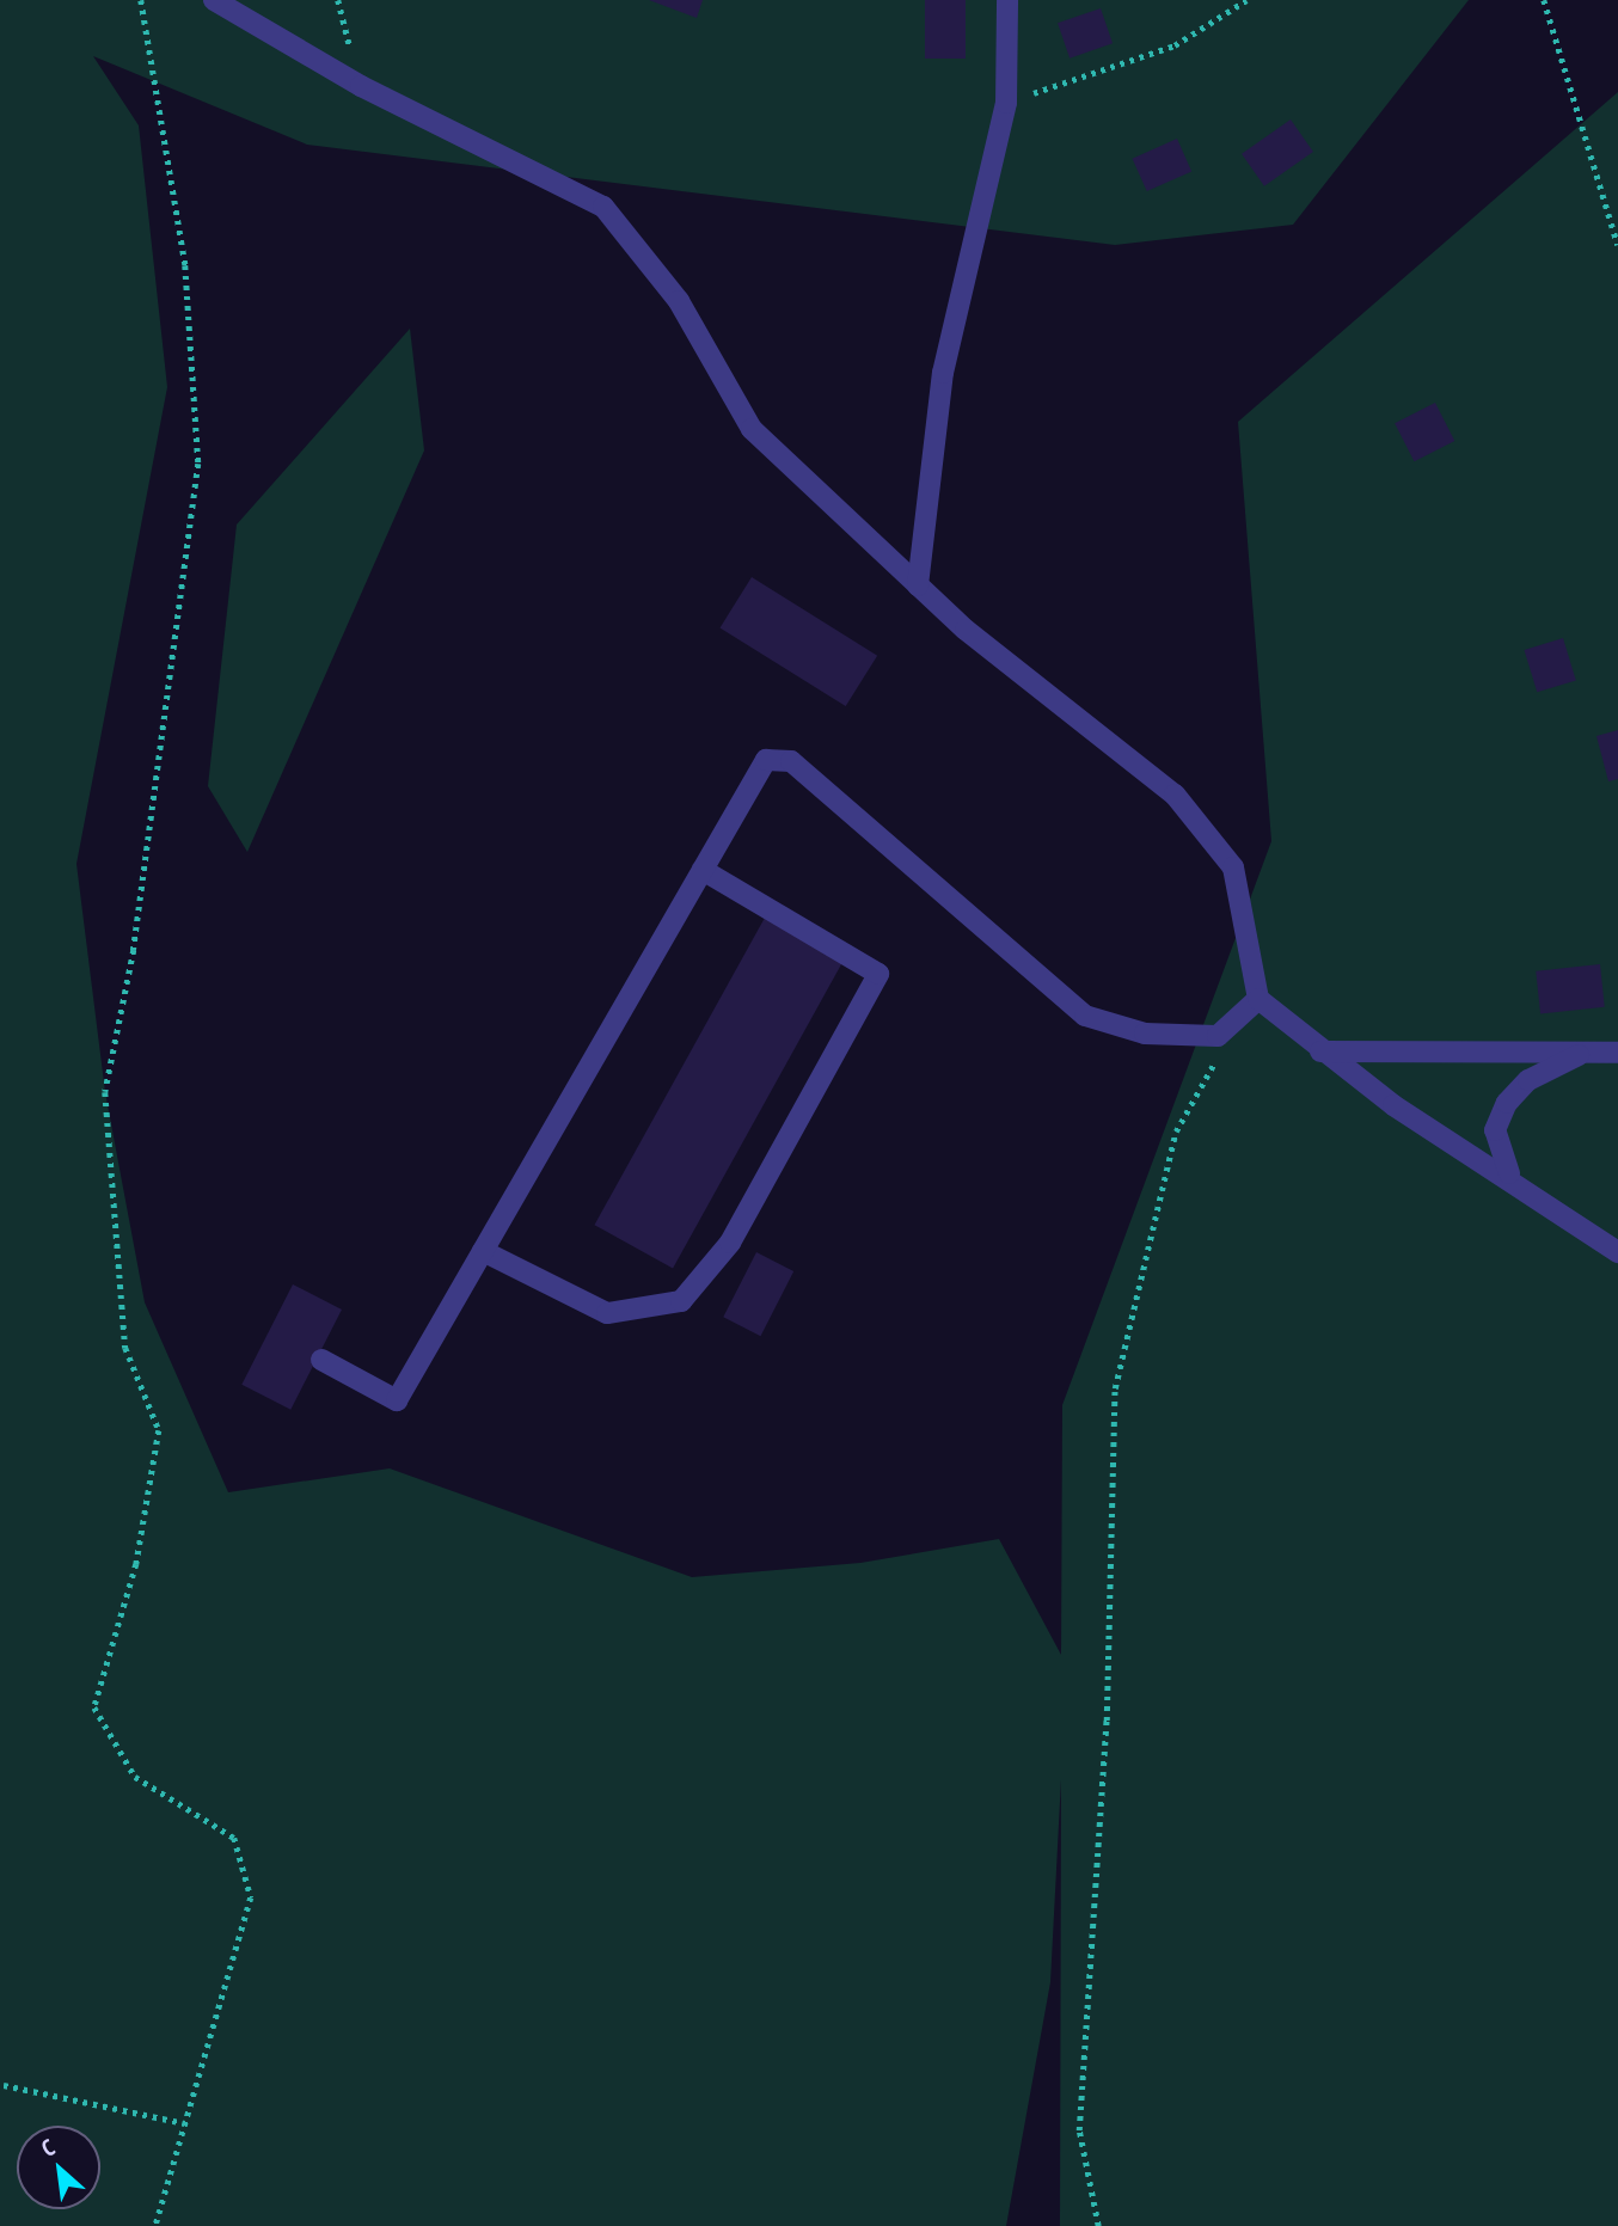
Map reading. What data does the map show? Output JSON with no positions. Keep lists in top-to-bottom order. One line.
{"north":"top left"}
